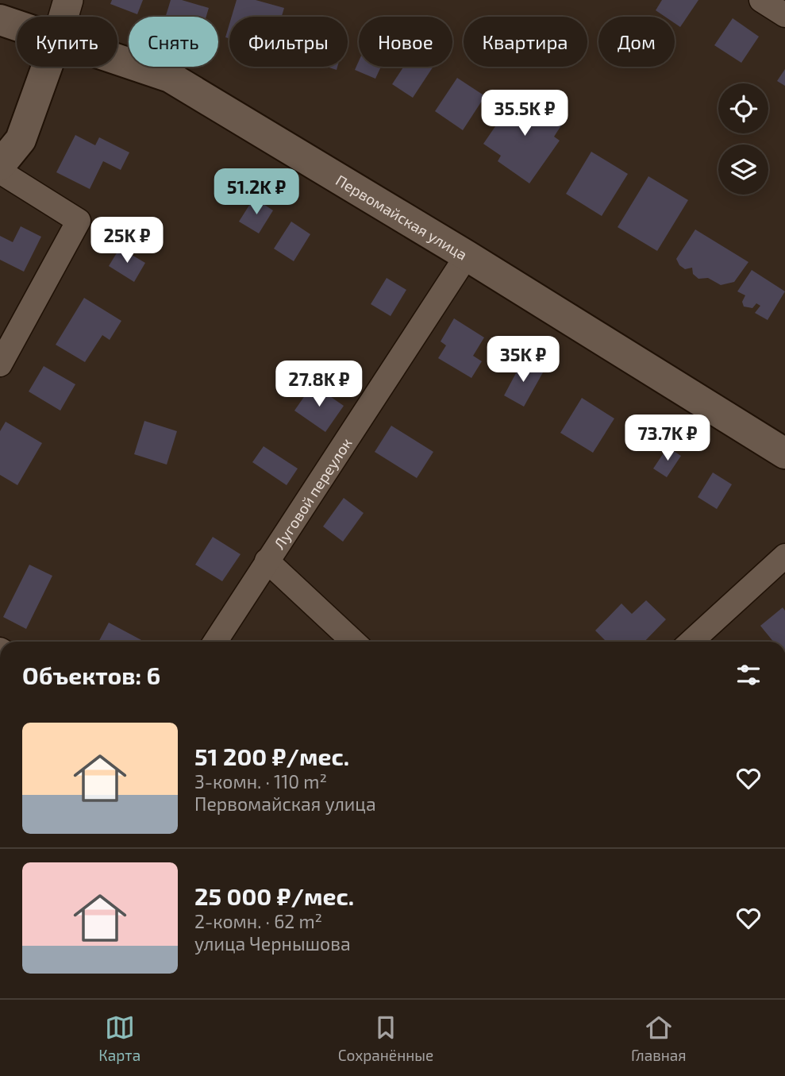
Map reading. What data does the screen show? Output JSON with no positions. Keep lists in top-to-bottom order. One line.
{"streets":{"main road":["Первомайская улица"],"street":["Луговой переулок"]},"crossings":[["Первомайская улица","Луговой переулок"]],"page":{"chip":["Купить","Снять","Фильтры","Новое","Квартира","Дом"],"price":["35.5K ₽","51.2K ₽","25K ₽","35K ₽","27.8K ₽","73.7K ₽"],"heading":"Объектов: 6","list":[{"name":"51 200 ₽/мес.","note":"3-комн. · 110 m² · Первомайская улица"},{"name":"25 000 ₽/мес.","note":"2-комн. · 62 m² · улица Чернышова"}],"tabs":["Карта","Сохранённые","Главная"]}}
